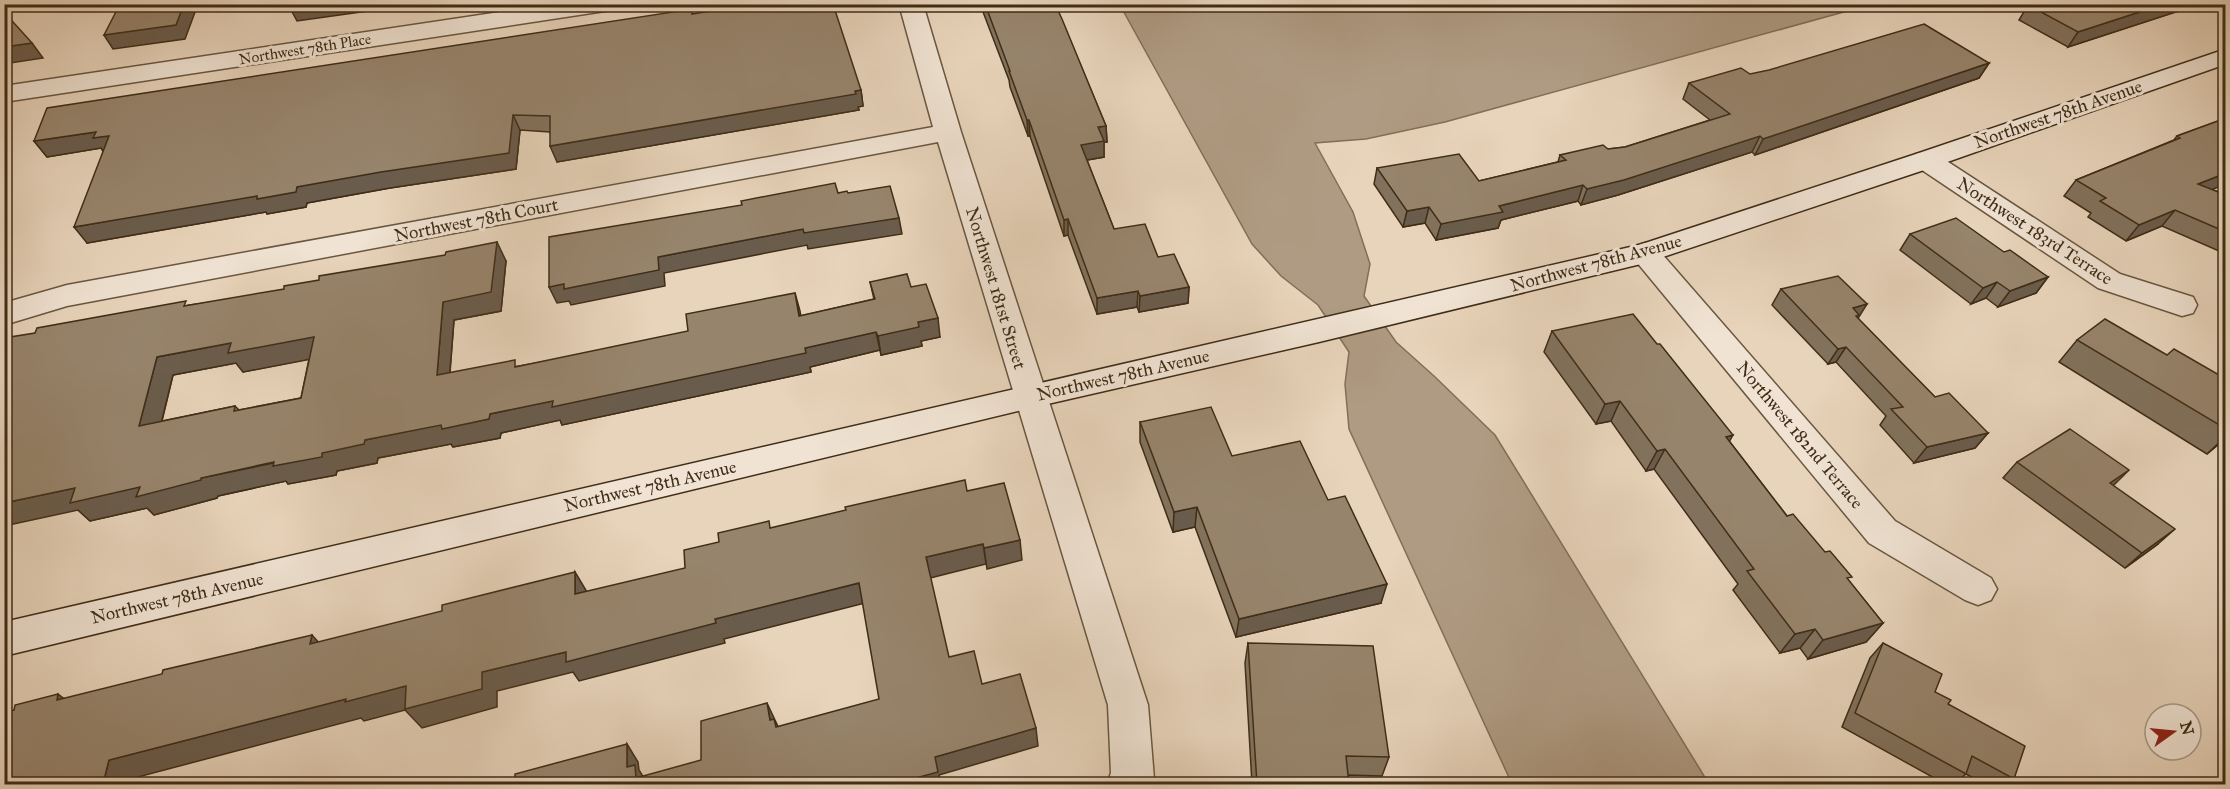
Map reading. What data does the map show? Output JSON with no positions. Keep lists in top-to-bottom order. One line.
{"streets":{"street":["Northwest 78th Place","Northwest 78th Avenue","Northwest 78th Court","Northwest 183rd Terrace","Northwest 181st Street","Northwest 182nd Terrace"]},"crossings":[["Northwest 78th Avenue","Northwest 183rd Terrace"],["Northwest 78th Avenue","Northwest 181st Street"],["Northwest 78th Avenue","Northwest 182nd Terrace"],["Northwest 78th Court","Northwest 181st Street"]],"north":"right"}
